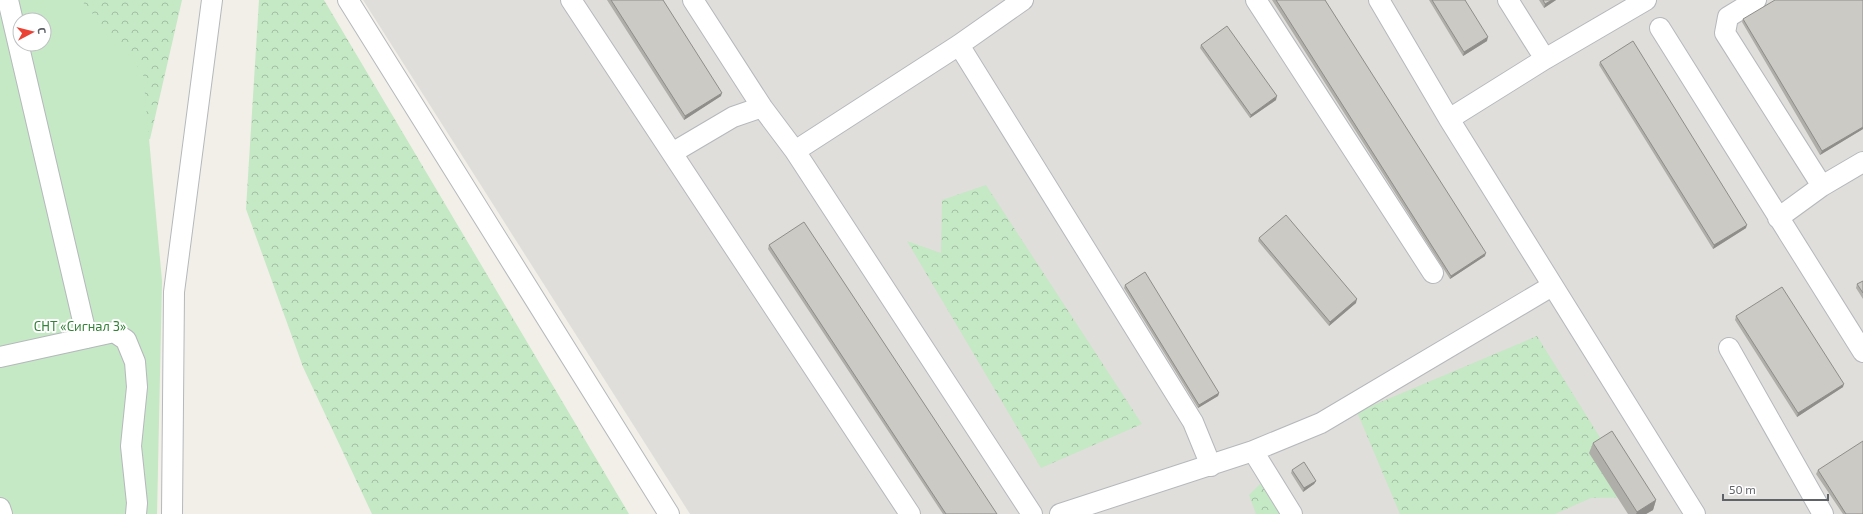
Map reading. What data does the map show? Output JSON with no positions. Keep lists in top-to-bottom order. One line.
{"parks":["СНТ «Сигнал 3»"],"scale_bar":"50 m","north":"right"}
